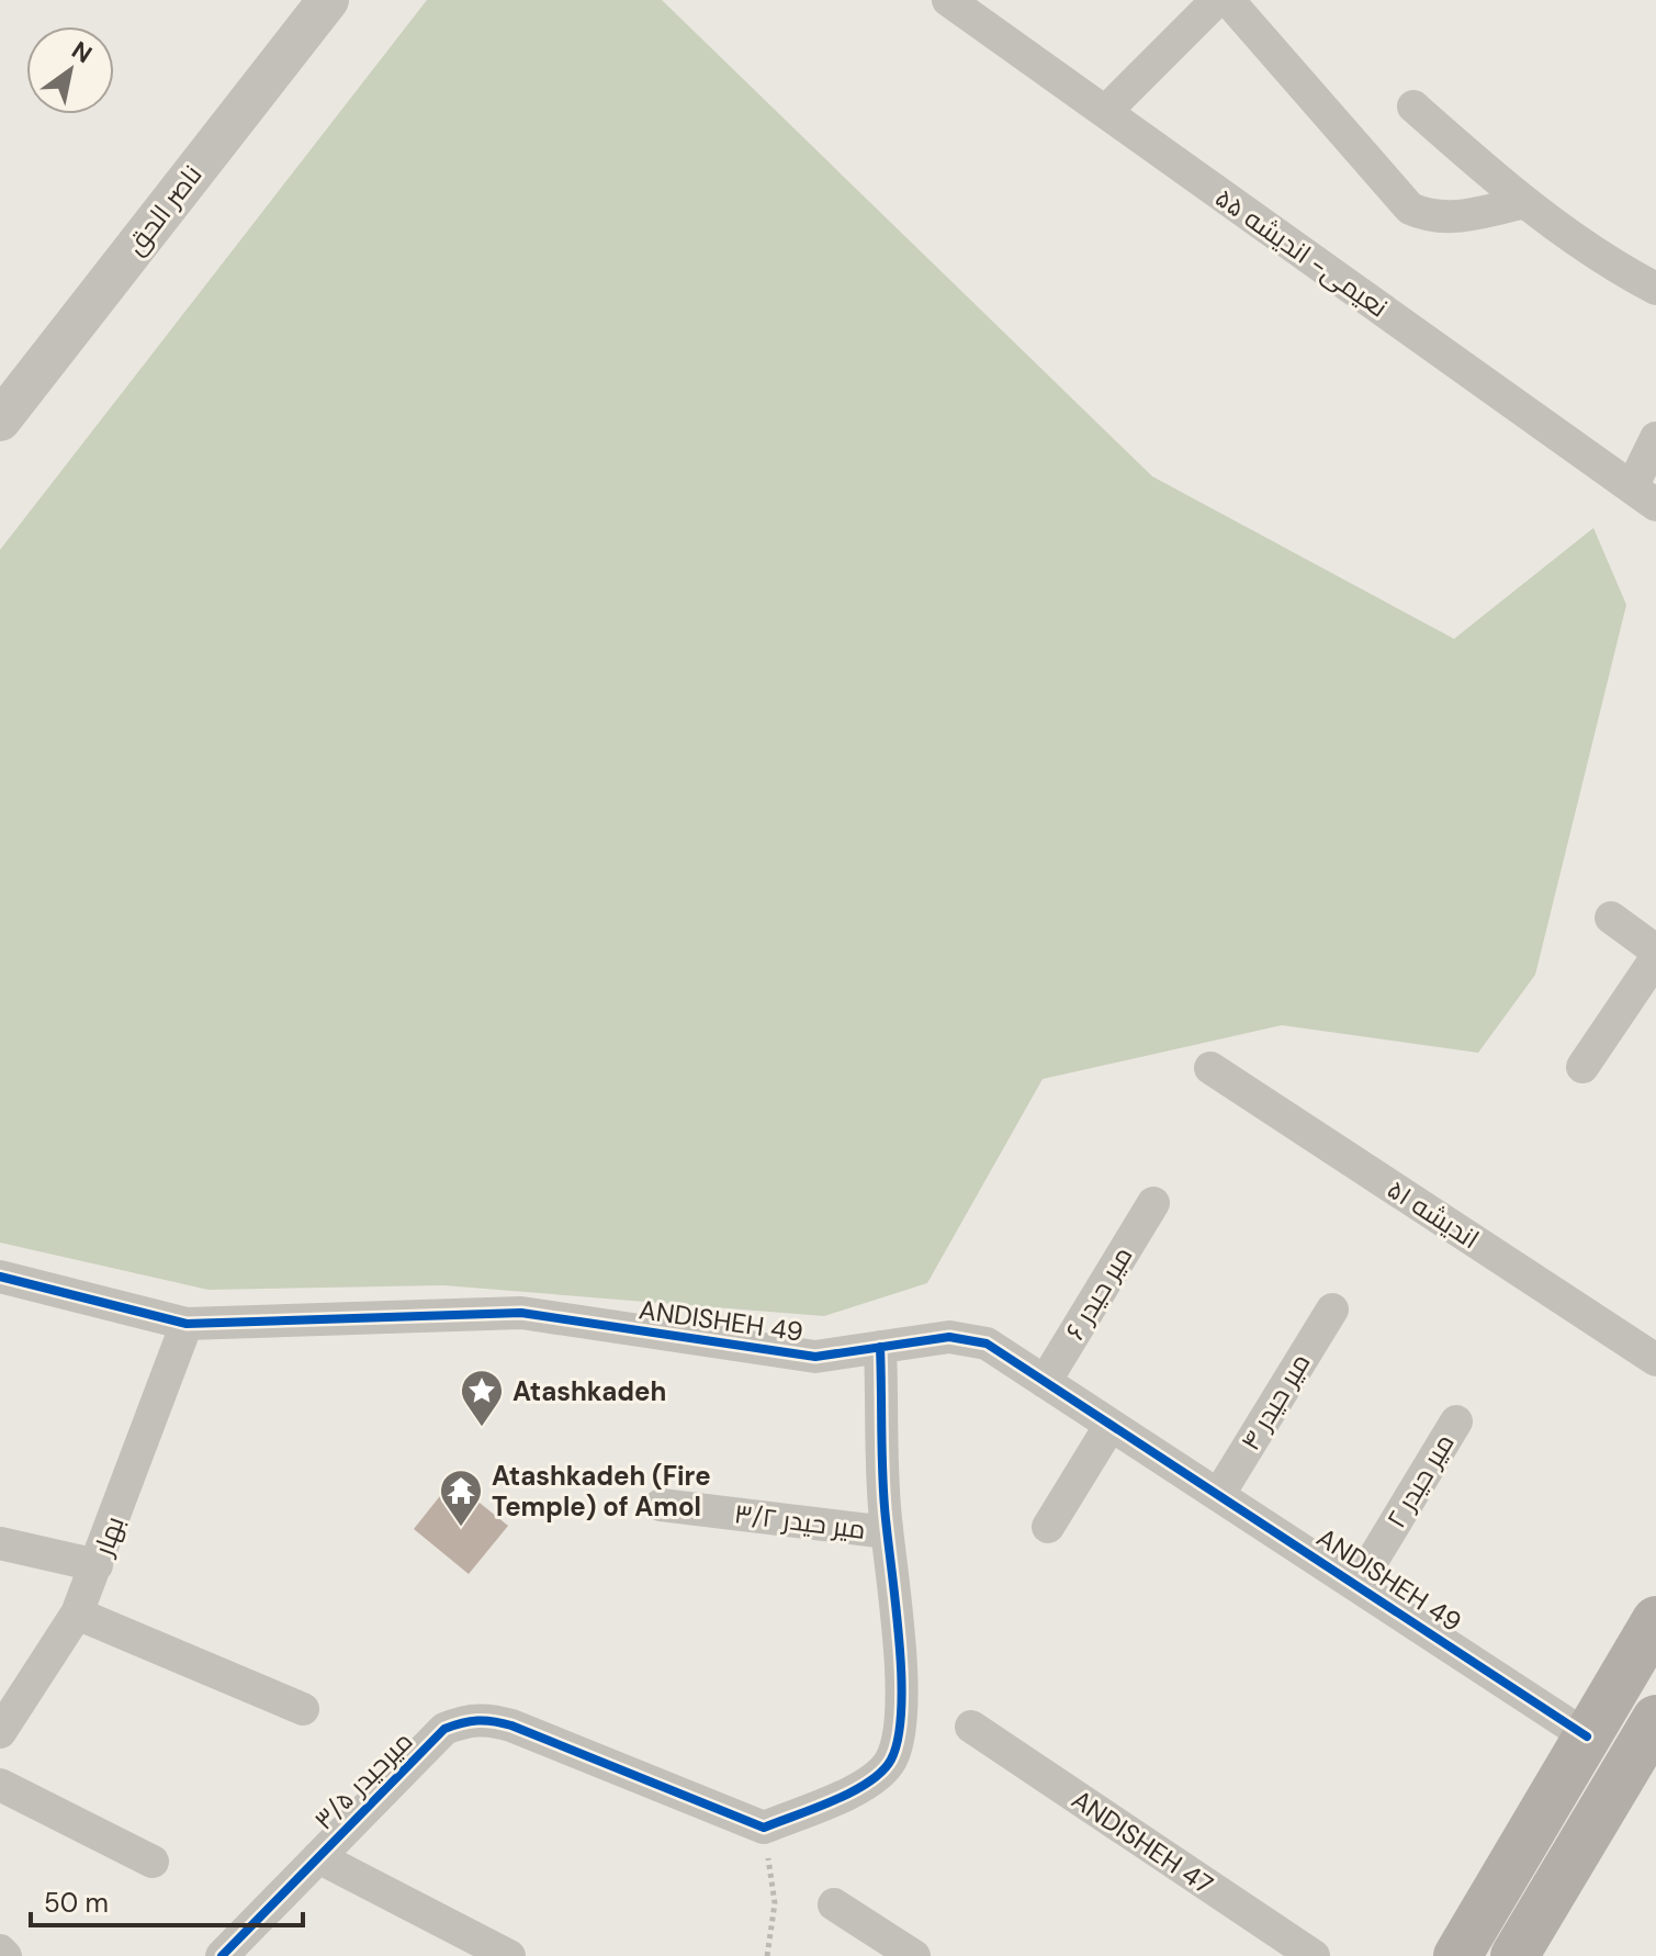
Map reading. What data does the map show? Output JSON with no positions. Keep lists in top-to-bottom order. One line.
{"streets":{"street":["ناصر الحق","نعیمی- اندیشه ۵۵","اندیشه ۵۱","میر حیدر ۶","ANDISHEH 49","میر حیدر ۴","میر حیدر ۲","میر حیدر ۳/۲","بهار","میرحیدر ۳/۵","ANDISHEH 47"]},"crossings":[["میر حیدر ۶","ANDISHEH 49"],["ANDISHEH 49","میر حیدر ۴"],["ANDISHEH 49","میر حیدر ۲"],["ANDISHEH 49","بهار"]],"places":{"place":["Atashkadeh"],"temple":["Atashkadeh (Fire Temple) of Amol"]},"scale_bar":"50 m","north":"top right"}
